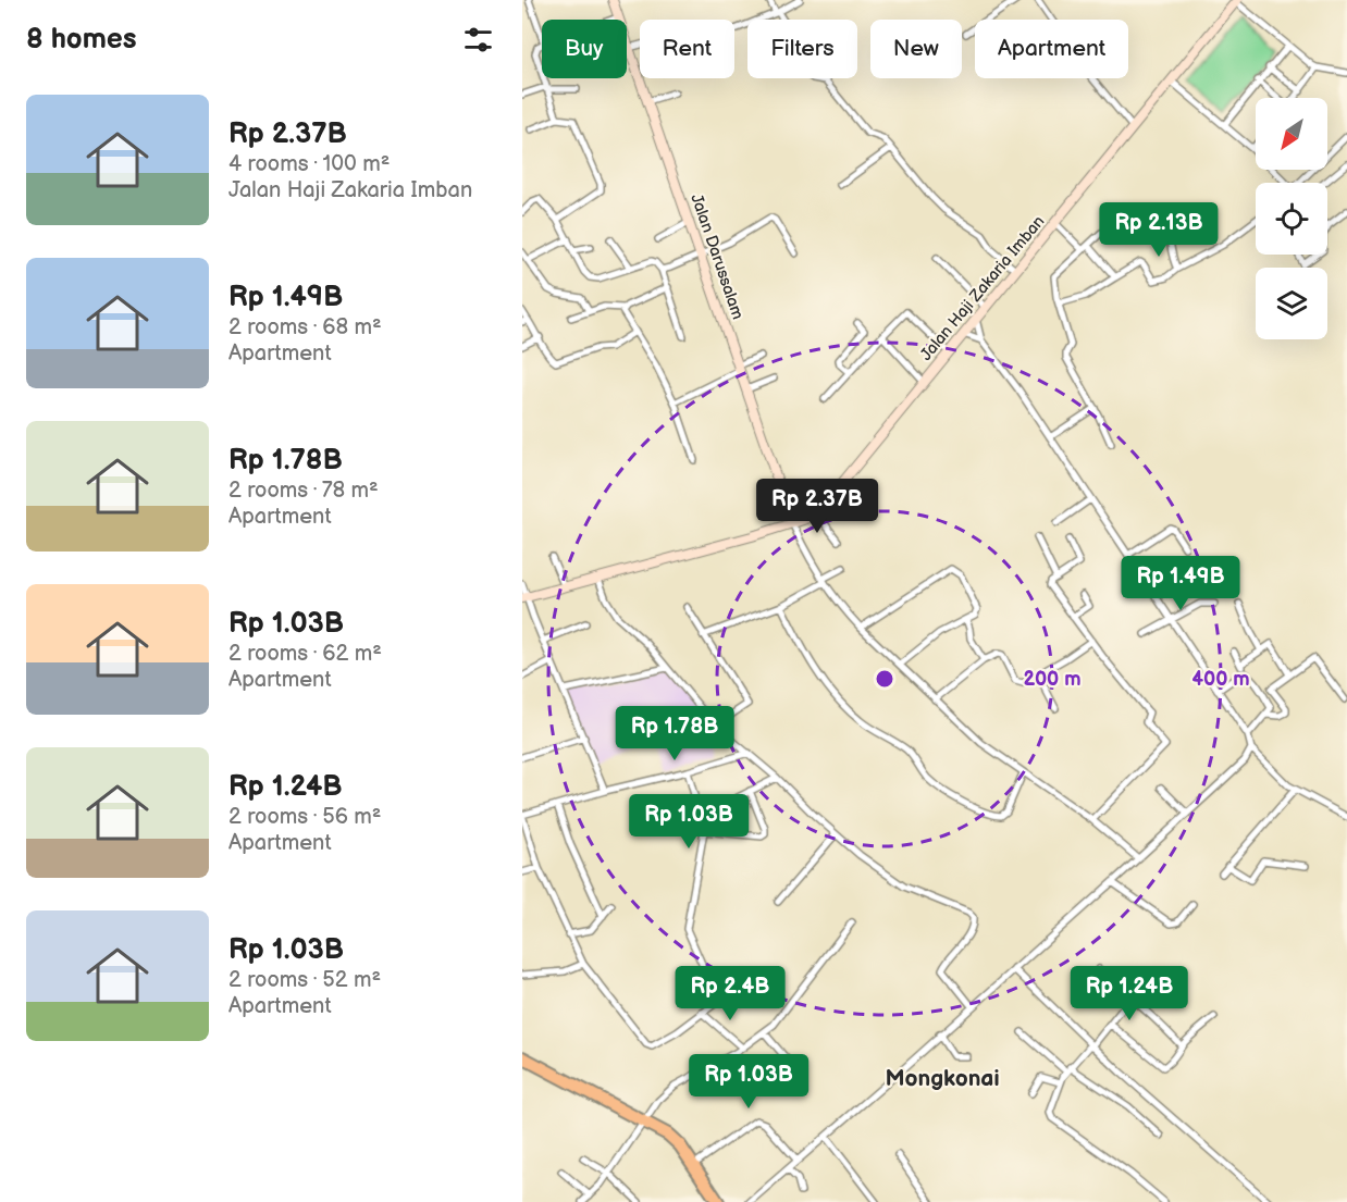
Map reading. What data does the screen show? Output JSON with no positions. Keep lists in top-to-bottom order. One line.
{"streets":{"main road":["Jalan Darussalam","Jalan Haji Zakaria Imban"]},"crossings":[["Jalan Darussalam","Jalan Haji Zakaria Imban"]],"districts":["Mongkonai"],"north":"bottom left","page":{"heading":"8 homes","chip":["Buy","Rent","Filters","New","Apartment"],"list":[{"name":"Rp 2.37B","note":"4 rooms · 100 m² · Jalan Haji Zakaria Imban"},{"name":"Rp 1.49B","note":"2 rooms · 68 m² · Apartment"},{"name":"Rp 1.78B","note":"2 rooms · 78 m² · Apartment"},{"name":"Rp 1.03B","note":"2 rooms · 62 m² · Apartment"},{"name":"Rp 1.24B","note":"2 rooms · 56 m² · Apartment"},{"name":"Rp 1.03B","note":"2 rooms · 52 m² · Apartment"}],"price":["Rp 2.13B","Rp 2.37B","Rp 1.49B","Rp 1.78B","Rp 1.03B","Rp 2.4B","Rp 1.24B","Rp 1.03B"]},"rings":["200 m","400 m"]}
